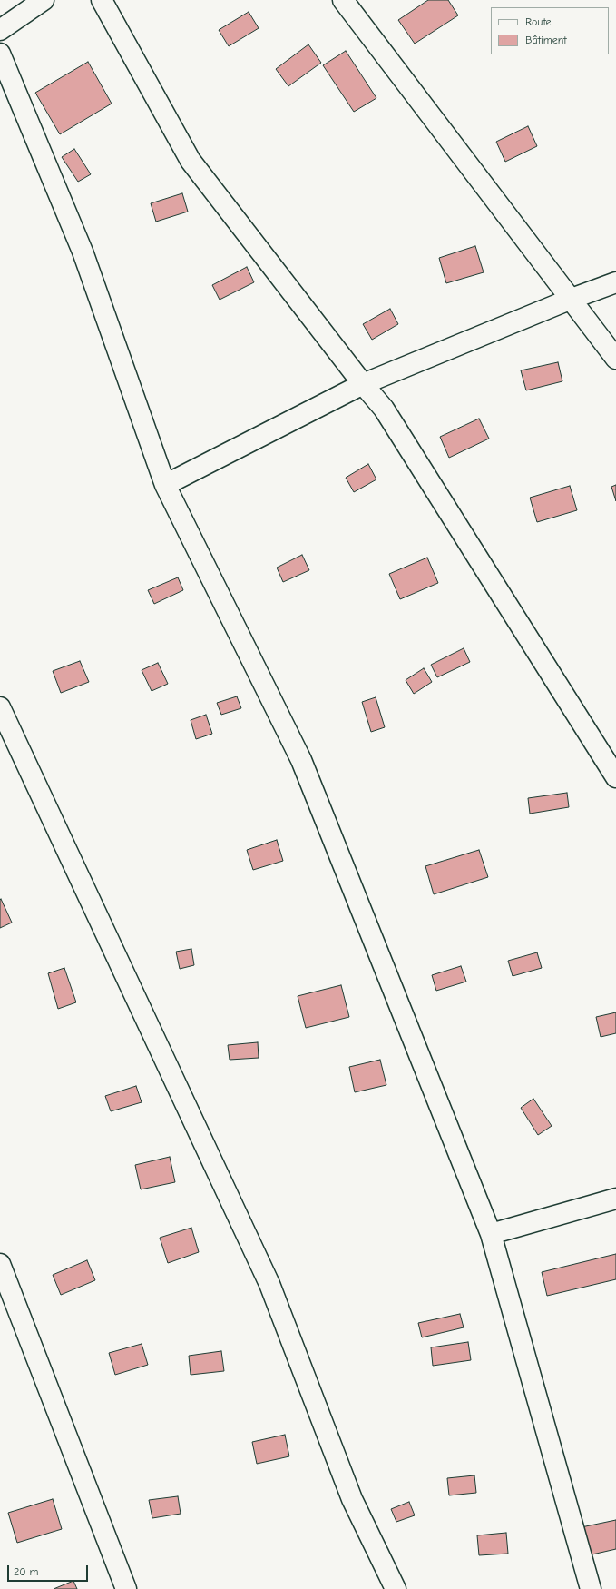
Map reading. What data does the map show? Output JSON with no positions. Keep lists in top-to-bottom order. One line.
{"legend":["Route","Bâtiment"],"scale_bar":"20 m"}
